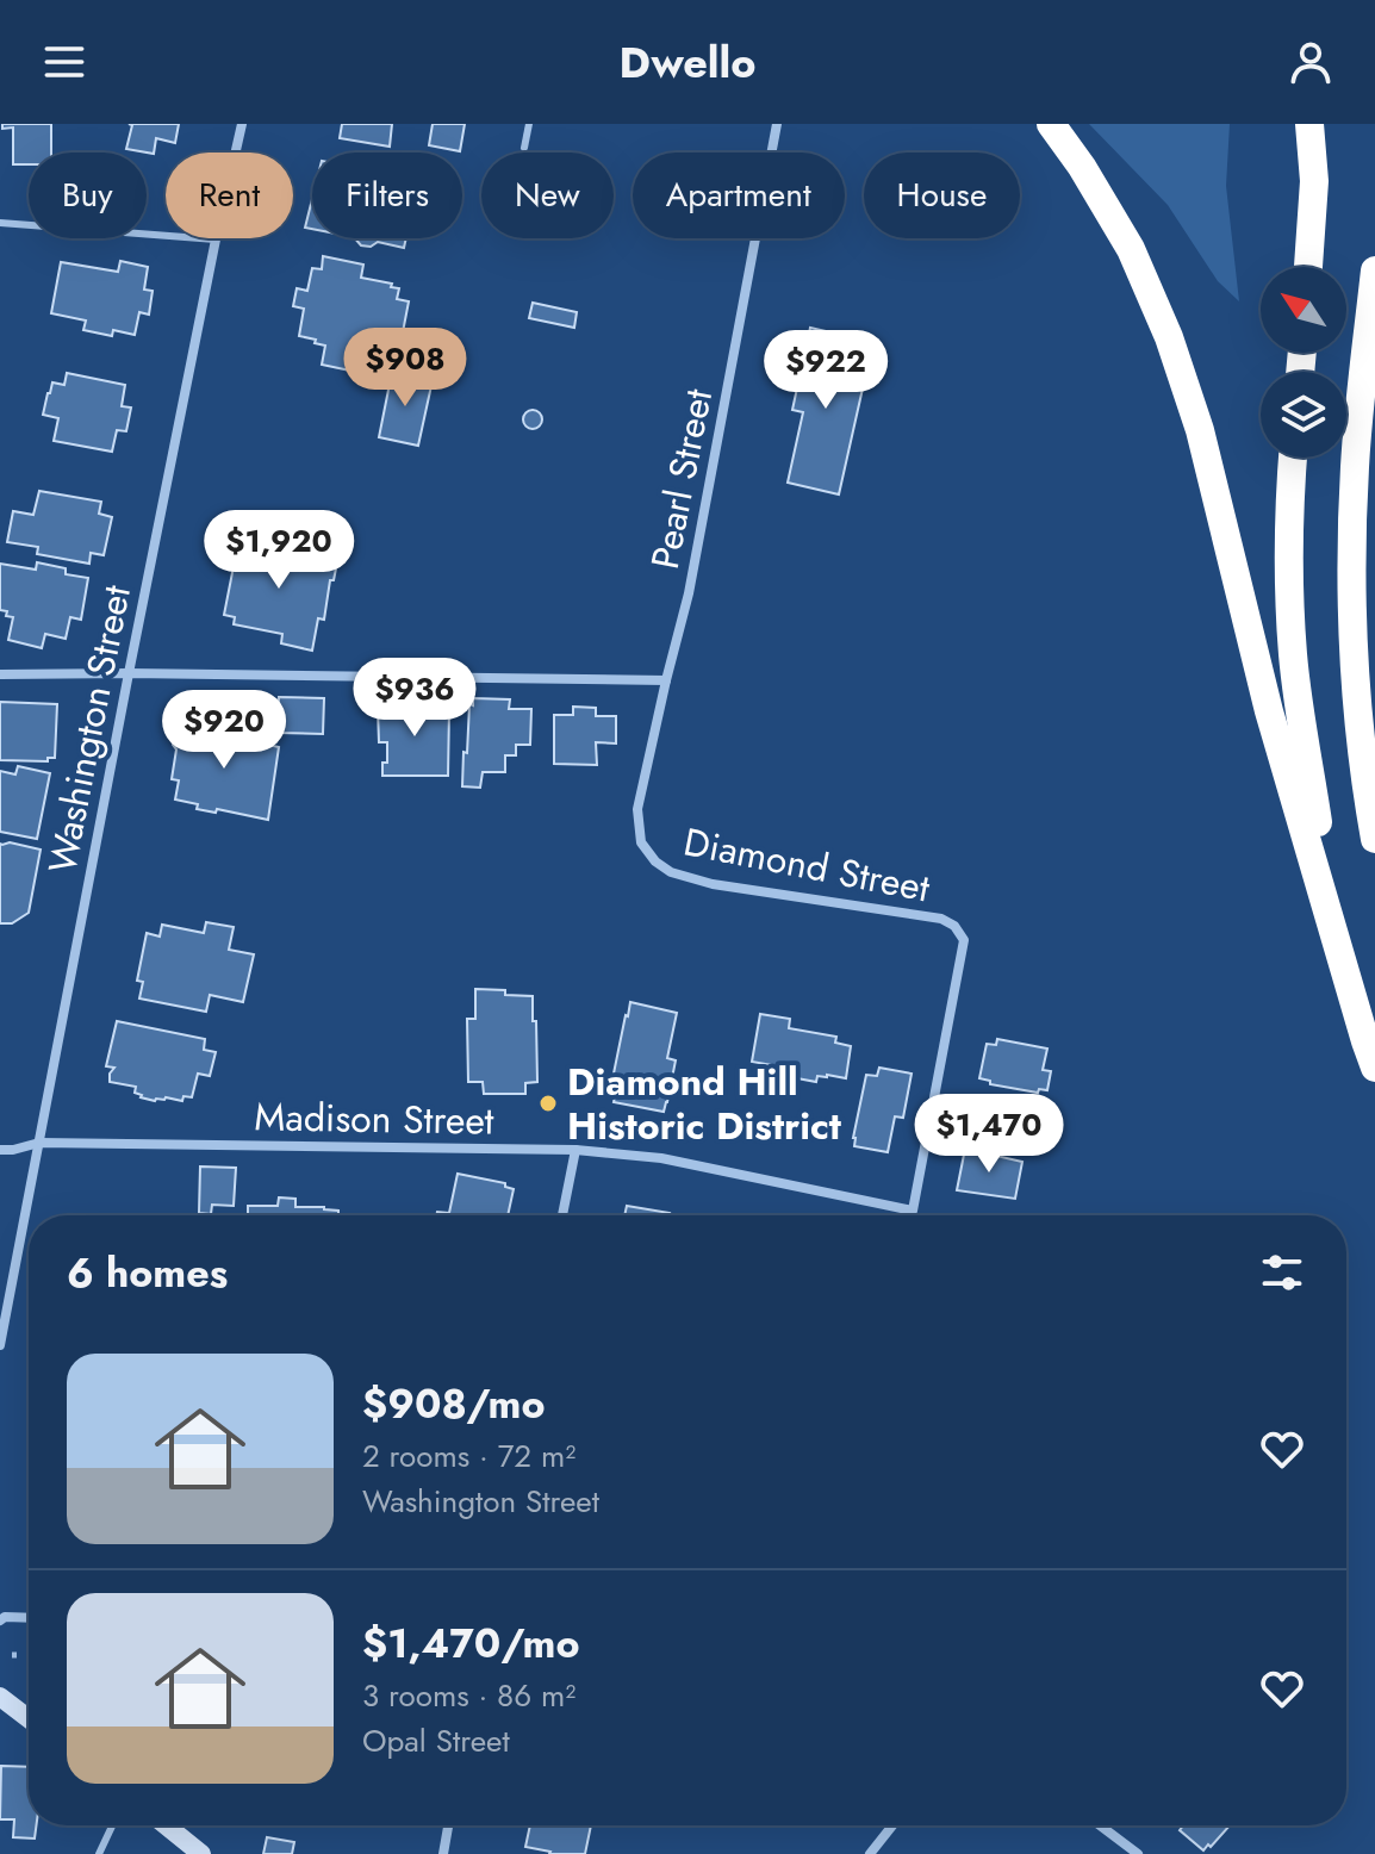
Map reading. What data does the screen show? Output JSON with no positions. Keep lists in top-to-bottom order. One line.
{"streets":{"street":["Pearl Street","Washington Street","Diamond Street","Madison Street"]},"crossings":[["Pearl Street","Diamond Street"],["Washington Street","Madison Street"],["Diamond Street","Madison Street"]],"places":["Diamond Hill Historic District"],"north":"top left","page":{"header":"Dwello","chip":["Buy","Rent","Filters","New","Apartment","House"],"price":["$908","$922","$1,920","$936","$920","$1,470"],"heading":"6 homes","list":[{"name":"$908/mo","note":"2 rooms · 72 m² · Washington Street"},{"name":"$1,470/mo","note":"3 rooms · 86 m² · Opal Street"}]}}
